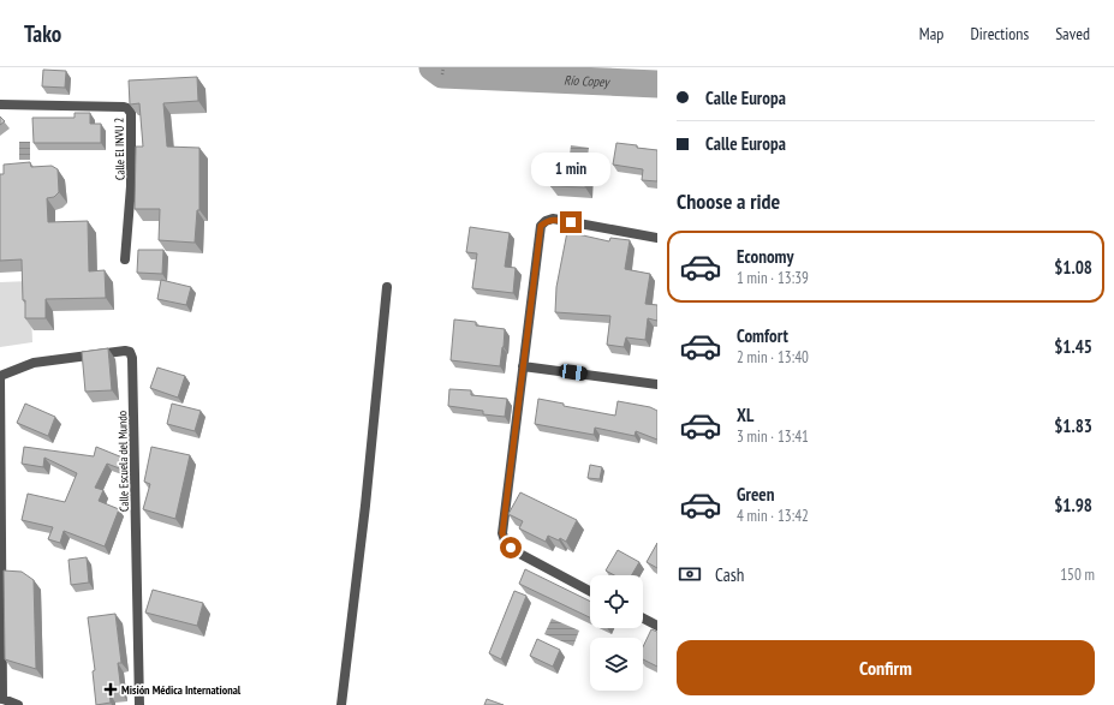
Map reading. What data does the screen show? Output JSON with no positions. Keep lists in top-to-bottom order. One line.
{"streets":{"street":["Calle El INVU 2","Calle Escuela del Mundo"]},"water":["Río Copey"],"places":{"health":["Misión Médica International"]},"page":{"header":"Tako","nav":["Map","Directions","Saved"],"banner":["Calle Europa","Calle Europa"],"bubble":"1 min","heading":"Choose a ride","list":[{"name":"Economy","note":"1 min · 13:39","value":"$1.08"},{"name":"Comfort","note":"2 min · 13:40","value":"$1.45"},{"name":"XL","note":"3 min · 13:41","value":"$1.83"},{"name":"Green","note":"4 min · 13:42","value":"$1.98"}],"pay":["Cash","150 m"],"buttons":"Confirm"}}
